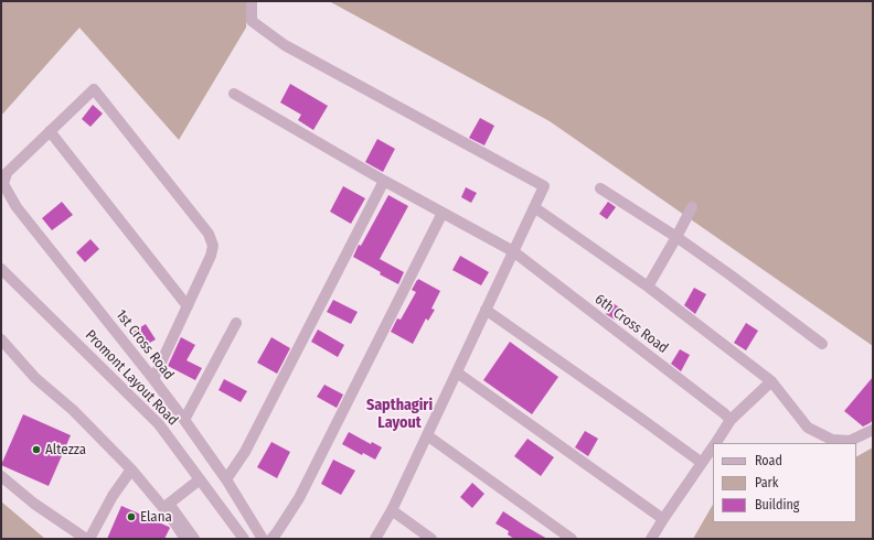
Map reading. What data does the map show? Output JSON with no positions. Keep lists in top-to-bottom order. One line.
{"streets":{"street":["6th Cross Road","1st Cross Road","Promont Layout Road"]},"districts":["Sapthagiri Layout"],"places":["Altezza","Elana"],"legend":["Road","Park","Building"]}
